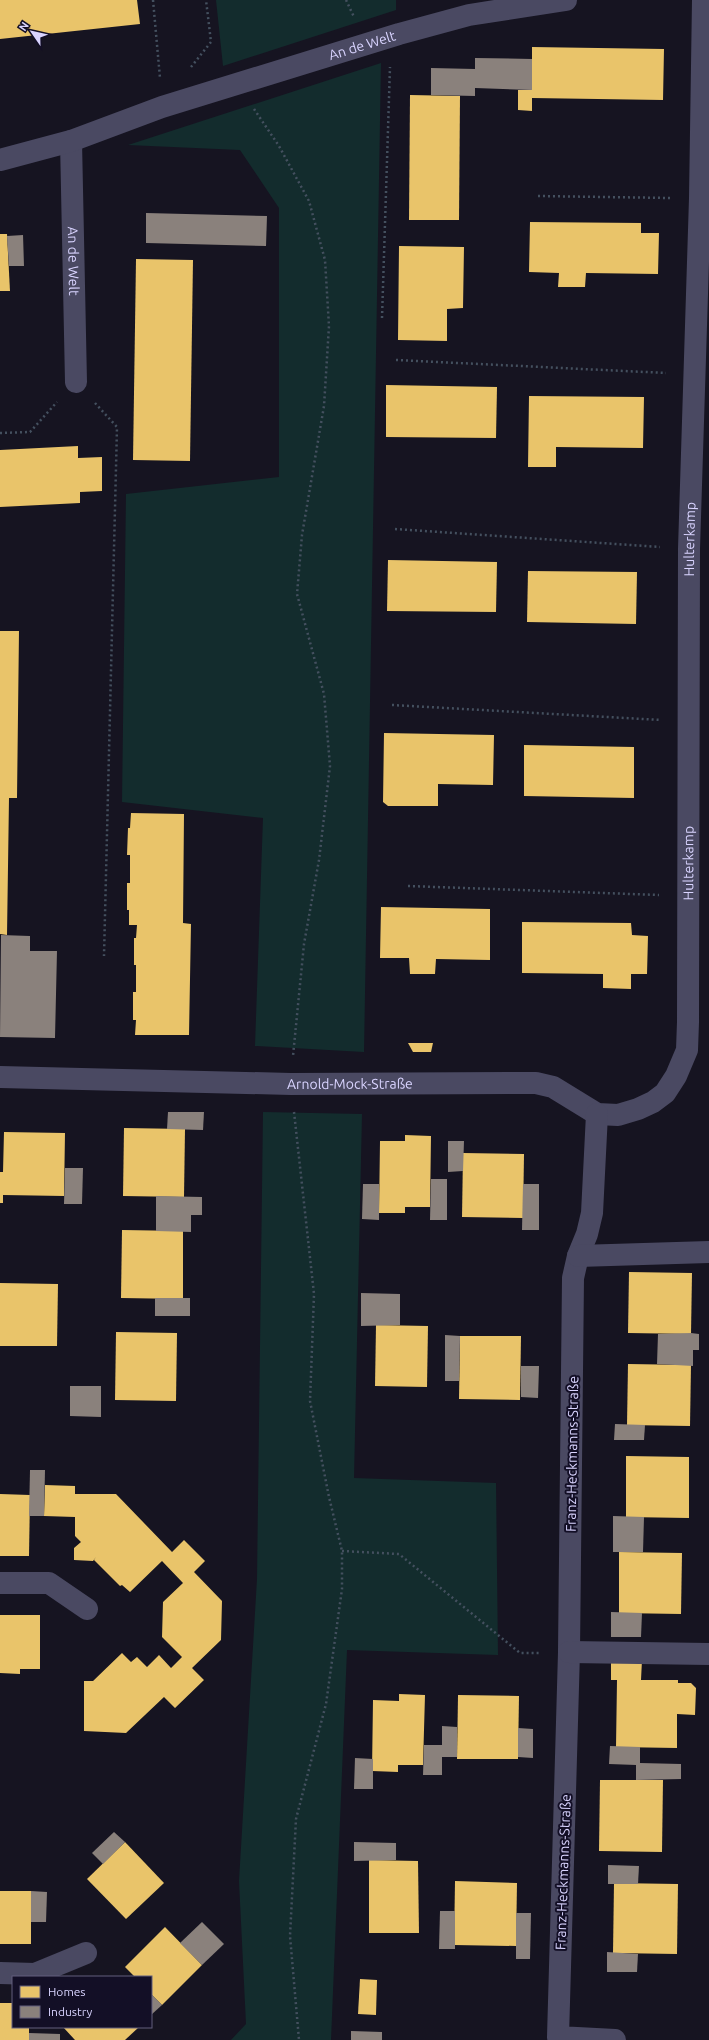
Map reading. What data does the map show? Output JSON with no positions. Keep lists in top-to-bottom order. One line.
{"streets":{"street":["An de Welt","Hulterkamp","Arnold-Mock-Straße","Franz-Heckmanns-Straße"]},"crossings":[["Hulterkamp","Arnold-Mock-Straße"],["Arnold-Mock-Straße","Franz-Heckmanns-Straße"]],"legend":["Homes","Industry"],"north":"top left"}
